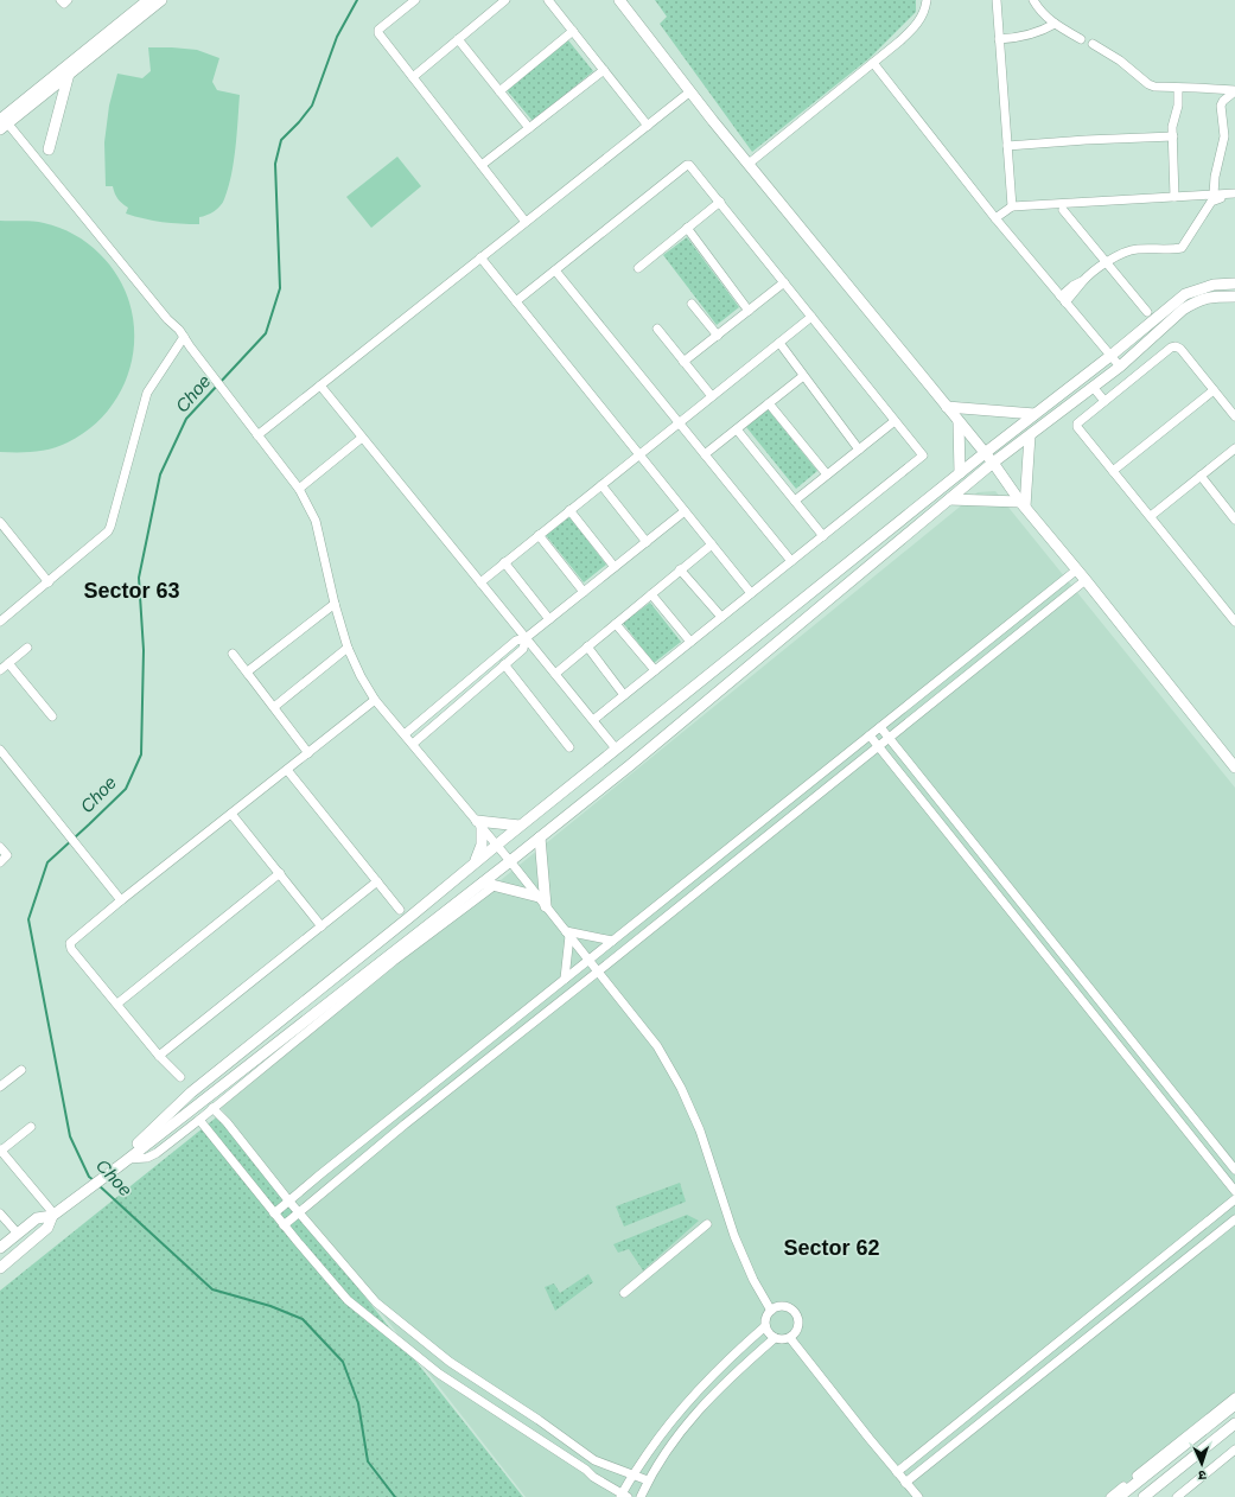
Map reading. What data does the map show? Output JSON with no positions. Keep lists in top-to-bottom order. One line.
{"districts":["Sector 63","Sector 62"],"water":["Choe"],"north":"bottom"}
